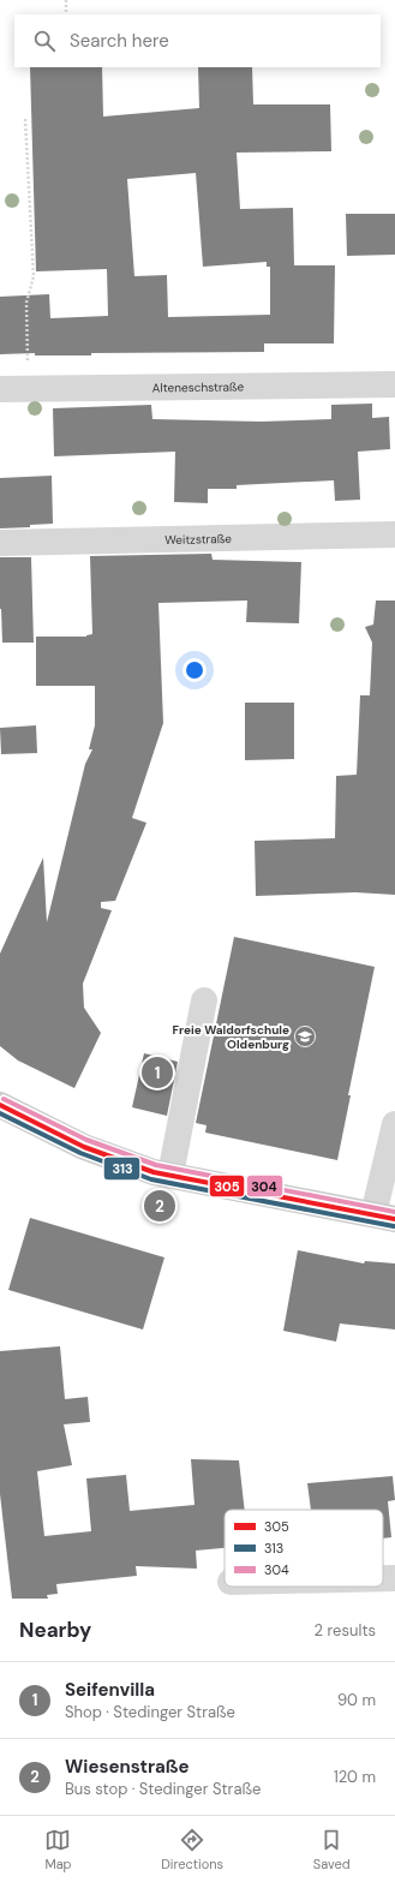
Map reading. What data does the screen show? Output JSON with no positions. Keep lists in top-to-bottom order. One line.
{"streets":{"street":["Alteneschstraße","Weitzstraße"]},"places":{"school or university":["Freie Waldorfschule Oldenburg"]},"lines":["transit line 304","transit line 305","transit line 313"],"legend":["305","313","304"],"page":{"search":"Search here","pins":["1","2"],"heading":["Nearby","2 results"],"list":[{"mark":"1","name":"Seifenvilla","note":"Shop · Stedinger Straße","value":"90 m"},{"mark":"2","name":"Wiesenstraße","note":"Bus stop · Stedinger Straße","value":"120 m"}],"nav":["Map","Directions","Saved"]}}
